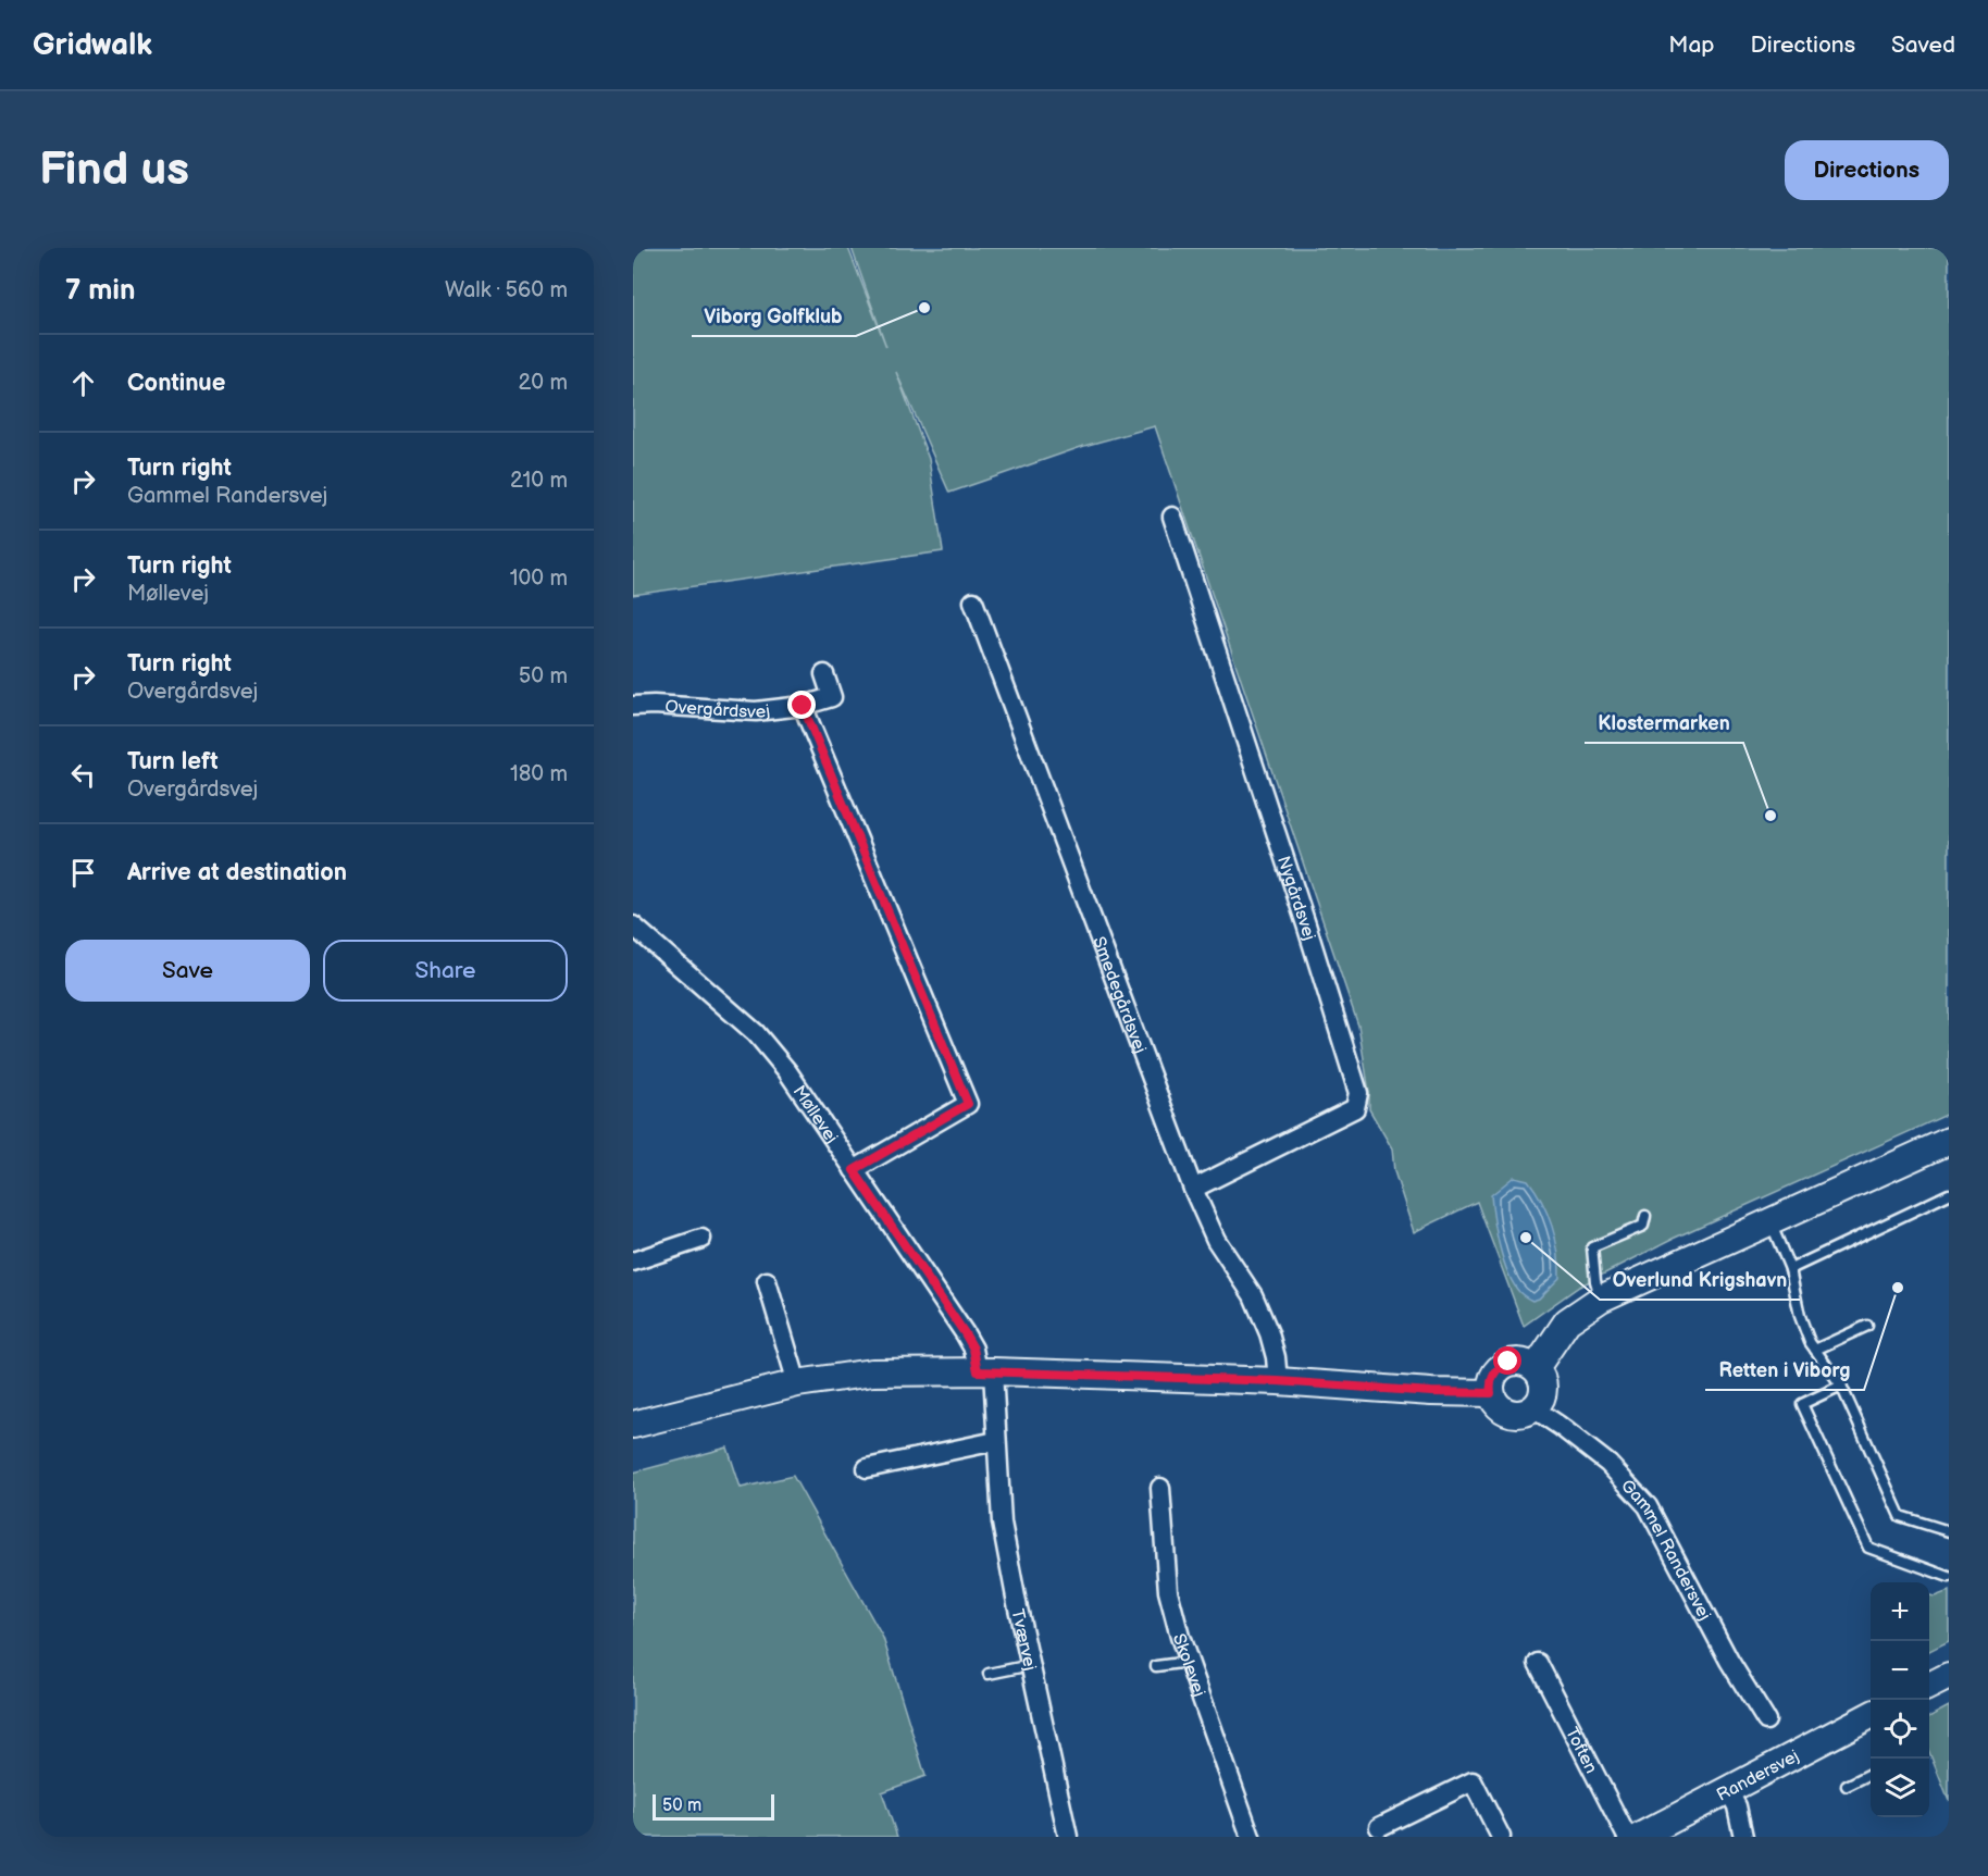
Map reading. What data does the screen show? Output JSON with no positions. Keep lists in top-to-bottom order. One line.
{"streets":{"street":["Overgårdsvej","Nygårdsvej","Smedegårdsvej","Møllevej","Gammel Randersvej","Tværvej","Skolevej","Toften","Randersvej"]},"crossings":[["Nygårdsvej","Smedegårdsvej"],["Møllevej","Tværvej"]],"places":["Viborg Golfklub","Klostermarken","Overlund Krigshavn","Retten i Viborg"],"scale_bar":"50 m","page":{"header":"Gridwalk","nav":["Map","Directions","Saved"],"buttons":["Directions",["Save","Share"]],"title":"Find us","heading":["7 min","Walk · 560 m"],"list":[["Continue","20 m"],["Turn right","Gammel Randersvej","210 m"],["Turn right","Møllevej","100 m"],["Turn right","Overgårdsvej","50 m"],["Turn left","Overgårdsvej","180 m"],"Arrive at destination"],"map_buttons":["+","−"],"scale":"50 m"}}
